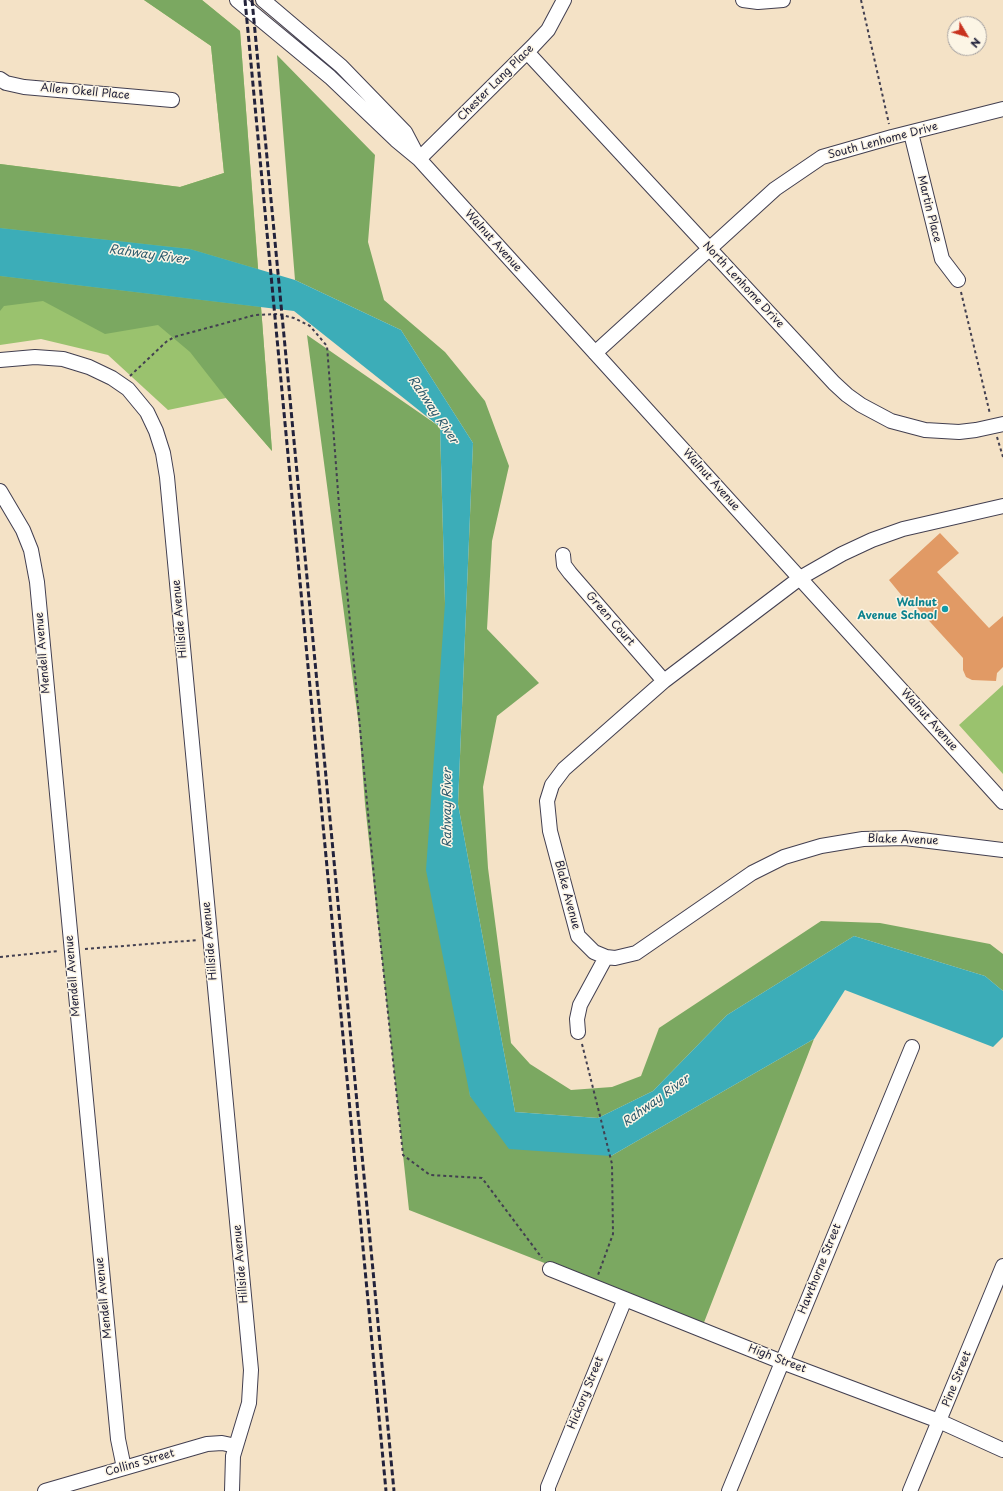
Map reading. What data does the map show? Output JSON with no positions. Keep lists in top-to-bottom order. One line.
{"streets":{"street":["Chester Lang Place","Allen Okell Place","South Lenhome Drive","Martin Place","Walnut Avenue","North Lenhome Drive","Hillside Avenue","Green Court","Mendell Avenue","Blake Avenue","Hawthorne Street","High Street","Pine Street","Hickory Street","Collins Street"]},"crossings":[["Chester Lang Place","Walnut Avenue"],["Chester Lang Place","North Lenhome Drive"],["South Lenhome Drive","Martin Place"],["South Lenhome Drive","Walnut Avenue"],["South Lenhome Drive","North Lenhome Drive"],["Walnut Avenue","Blake Avenue"],["Hillside Avenue","Collins Street"],["Green Court","Blake Avenue"],["Mendell Avenue","Collins Street"],["Hawthorne Street","High Street"],["High Street","Pine Street"],["High Street","Hickory Street"]],"water":["Rahway River"],"places":["Walnut Avenue School"],"north":"bottom right"}
